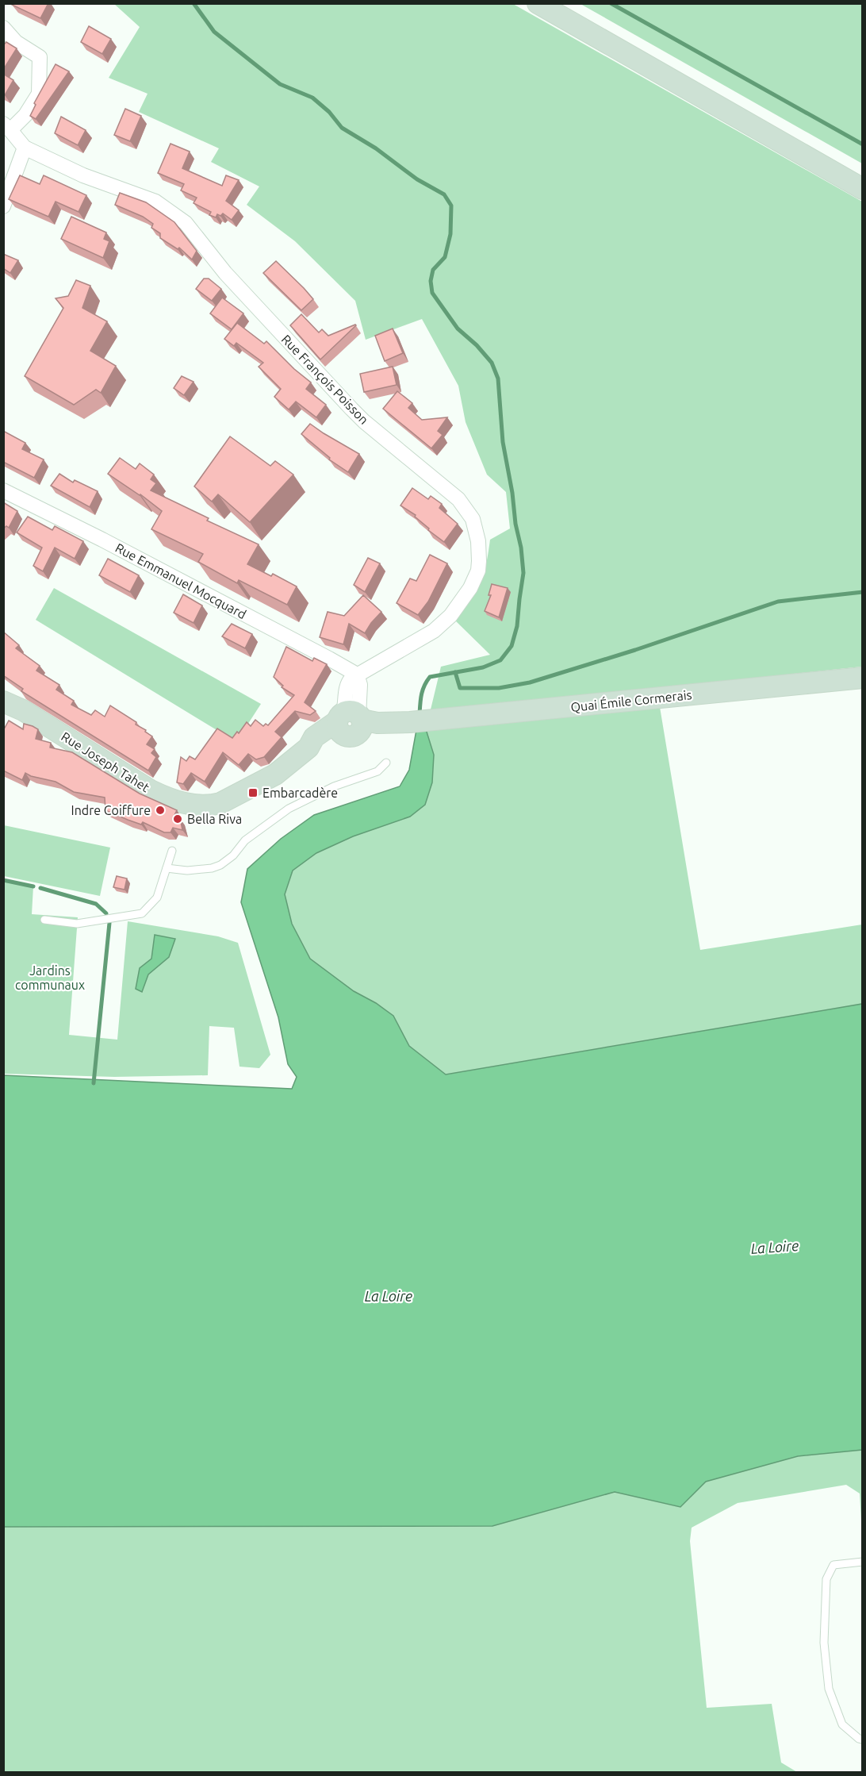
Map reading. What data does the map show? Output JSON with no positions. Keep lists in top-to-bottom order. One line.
{"streets":{"street":["Rue François Poisson","Rue Emmanuel Mocquard","Quai Émile Cormerais","Rue Joseph Tahet"]},"crossings":[["Rue François Poisson","Rue Emmanuel Mocquard"],["Quai Émile Cormerais","Rue Joseph Tahet"]],"water":["La Loire"],"parks":["Jardins communaux"],"places":{"transit":["Embarcadère"],"other":["Indre Coiffure","Bella Riva"]}}
